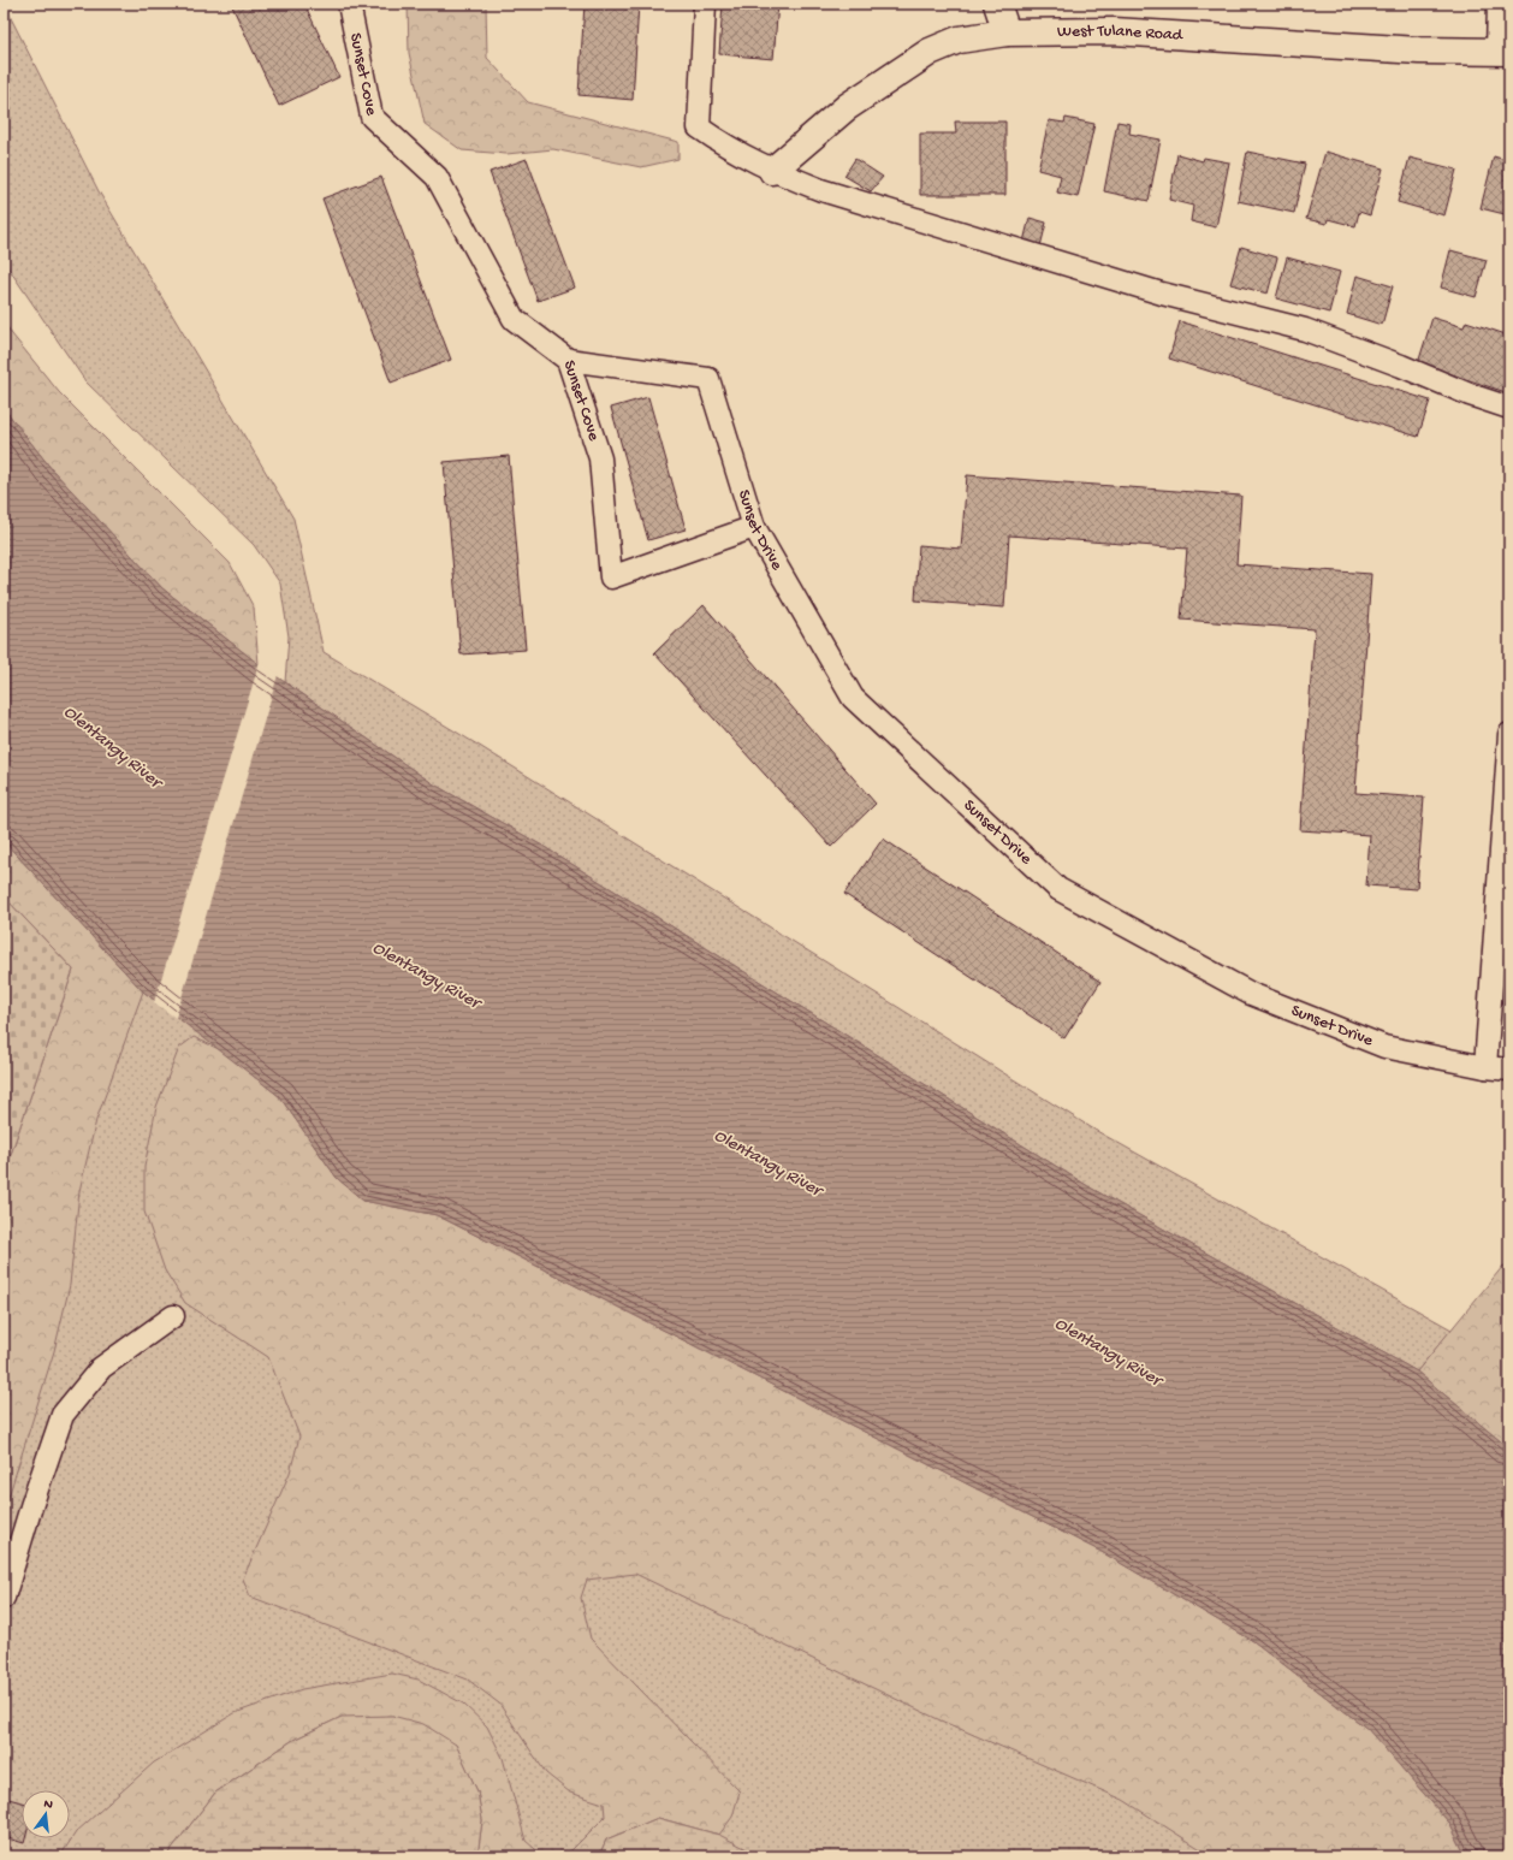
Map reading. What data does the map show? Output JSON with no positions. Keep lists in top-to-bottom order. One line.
{"streets":{"street":["West Tulane Road"],"lane":["Sunset Cove","Sunset Drive"]},"crossings":[["Sunset Cove","Sunset Drive"]],"water":["Olentangy River"],"north":"top"}
